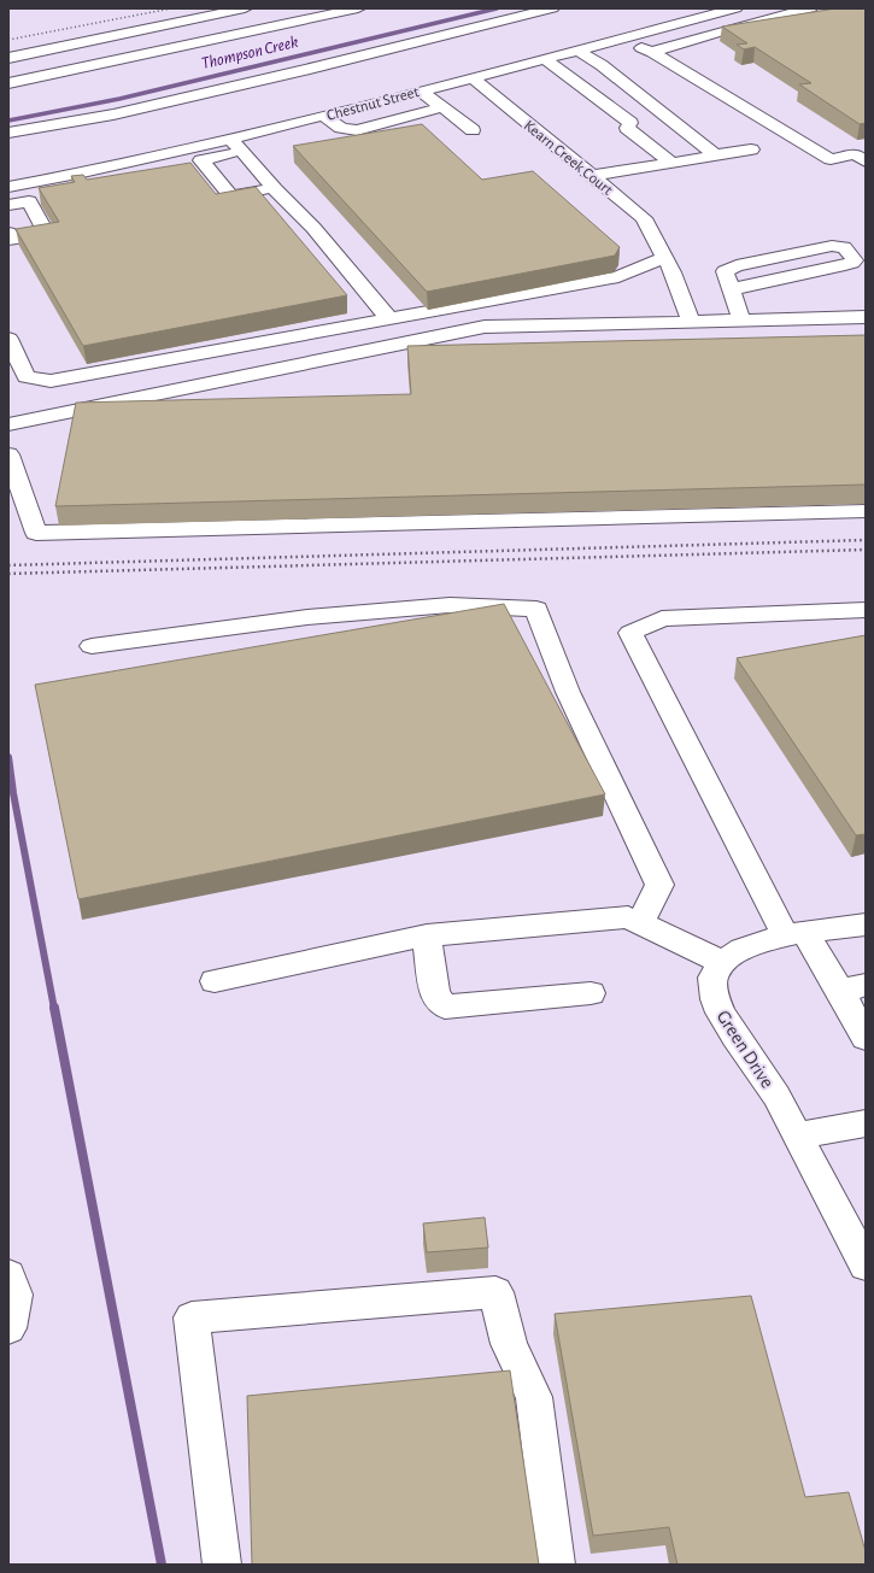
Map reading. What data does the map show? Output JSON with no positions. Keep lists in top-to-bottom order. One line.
{"streets":{"street":["Chestnut Street","Kearn Creek Court","Green Drive"]},"crossings":[["Chestnut Street","Kearn Creek Court"]],"water":["Thompson Creek"]}
